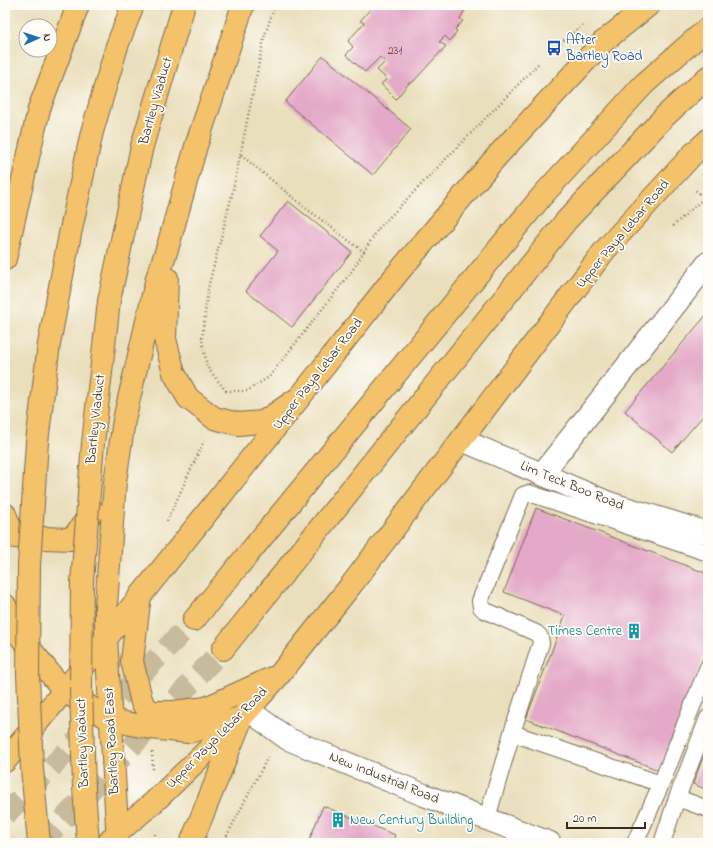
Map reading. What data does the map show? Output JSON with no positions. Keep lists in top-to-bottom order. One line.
{"streets":{"main road":["Bartley Viaduct","Upper Paya Lebar Road","Bartley Road East"],"street":["Lim Teck Boo Road","New Industrial Road"]},"crossings":[["Upper Paya Lebar Road","Lim Teck Boo Road"],["Upper Paya Lebar Road","Bartley Road East"],["Upper Paya Lebar Road","New Industrial Road"]],"places":{"bus stop":["After Bartley Road"],"building":["Times Centre","New Century Building"]},"house_numbers":["231"],"scale_bar":"20 m","north":"right"}
